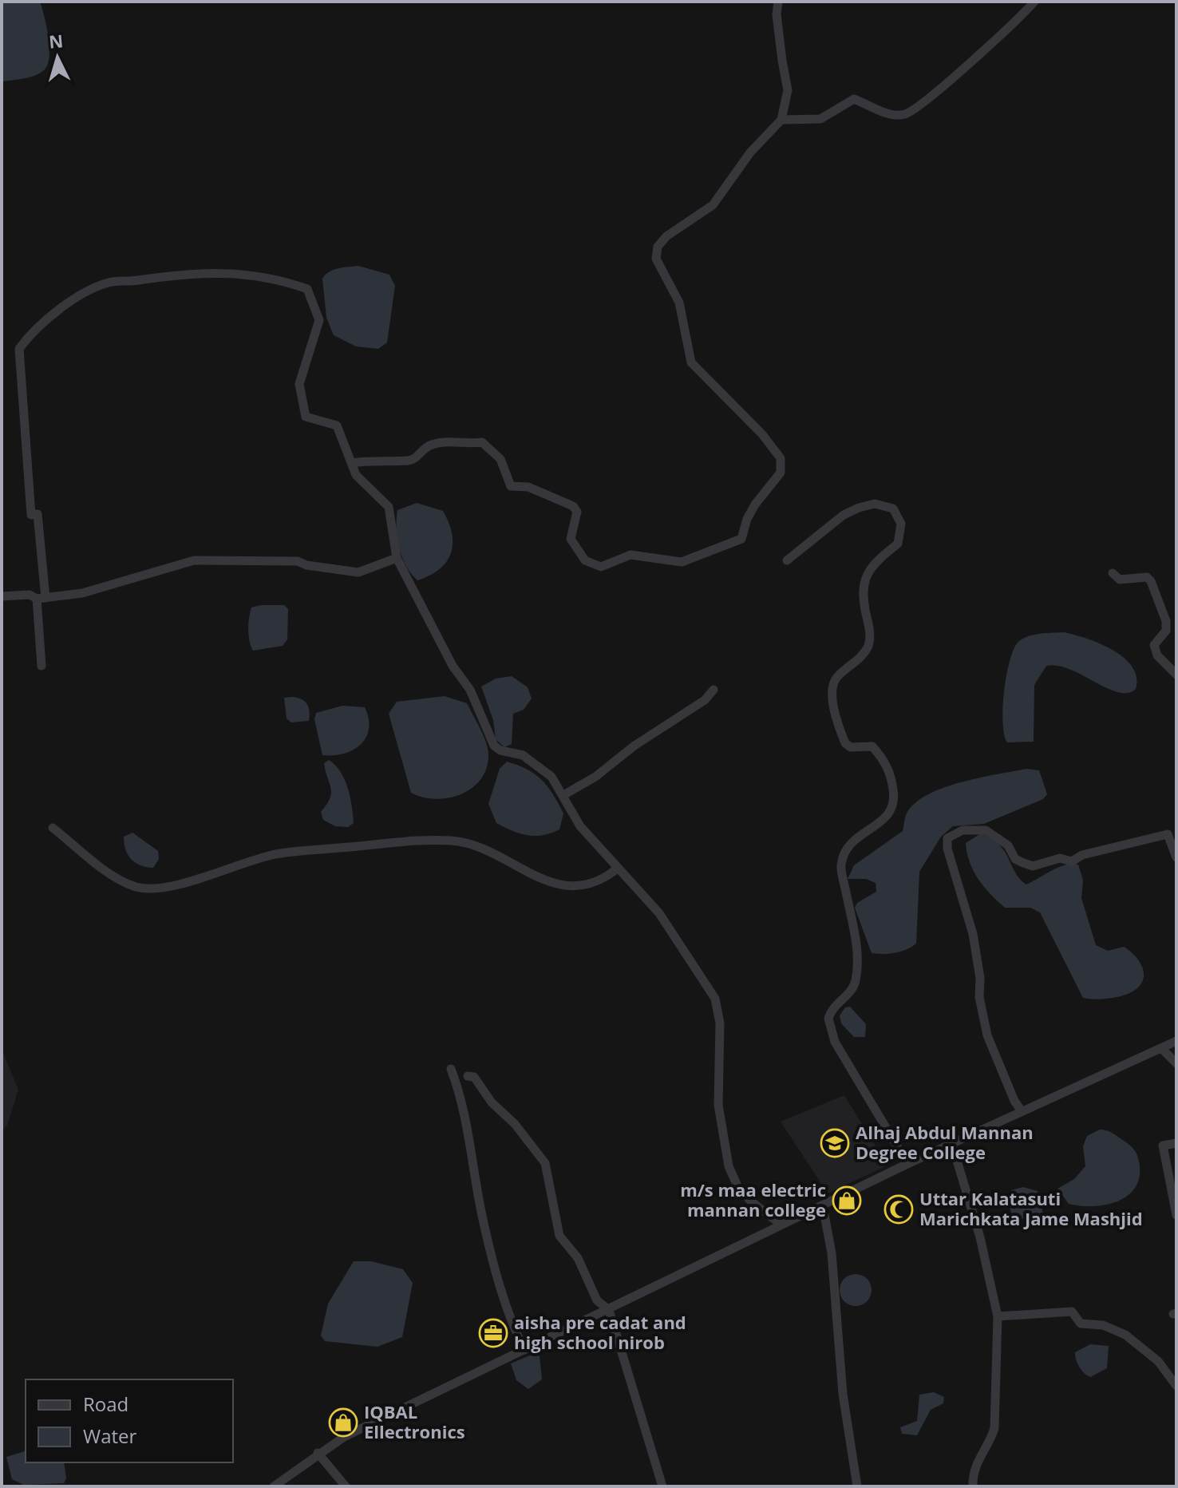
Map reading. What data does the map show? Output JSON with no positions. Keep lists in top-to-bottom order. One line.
{"places":{"school or university":["Alhaj Abdul Mannan Degree College"],"shop":["m/s maa electric mannan college","IQBAL Ellectronics"],"mosque":["Uttar Kalatasuti Marichkata Jame Mashjid"],"office":["aisha pre cadat and high school nirob"]},"legend":["Road","Water"],"north":"top"}
